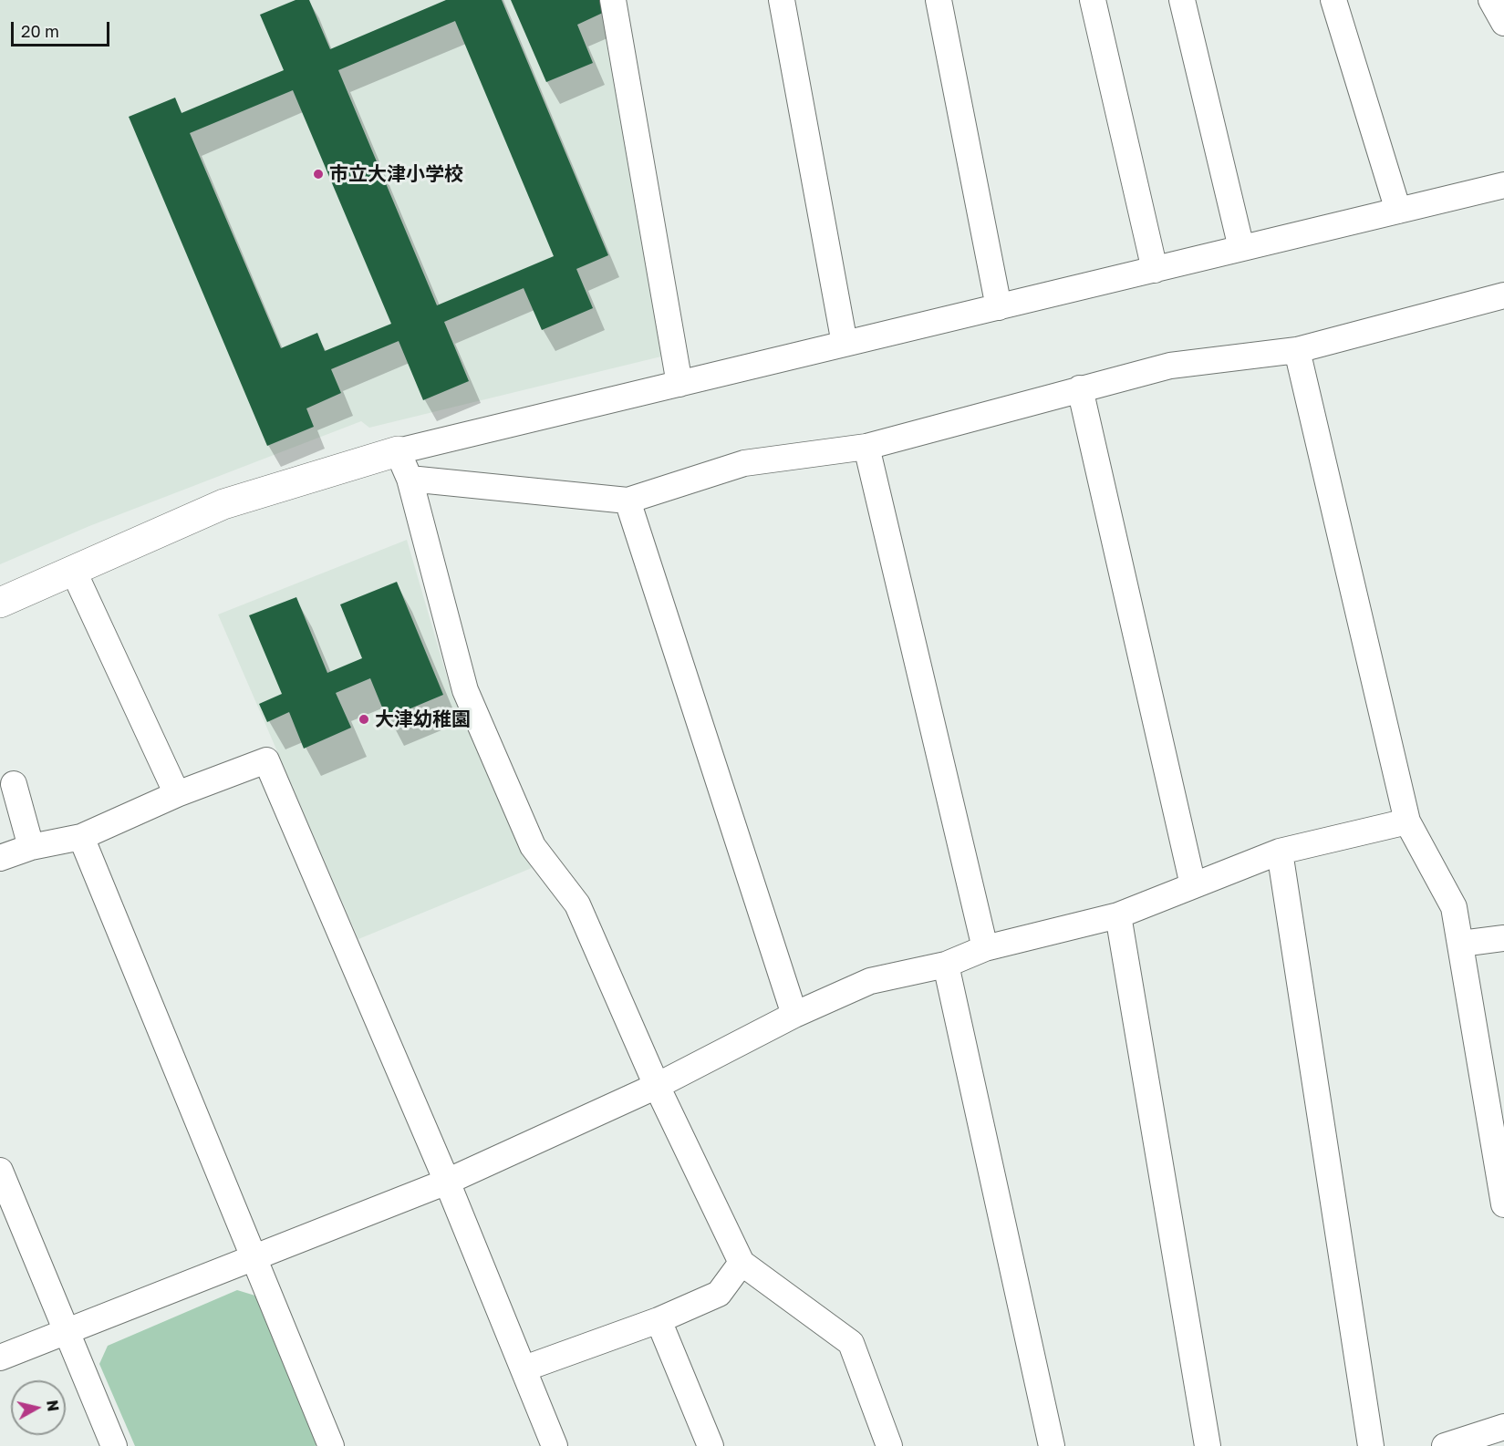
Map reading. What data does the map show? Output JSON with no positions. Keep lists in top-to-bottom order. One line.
{"places":["市立大津小学校","大津幼稚園"],"scale_bar":"20 m","north":"right"}
